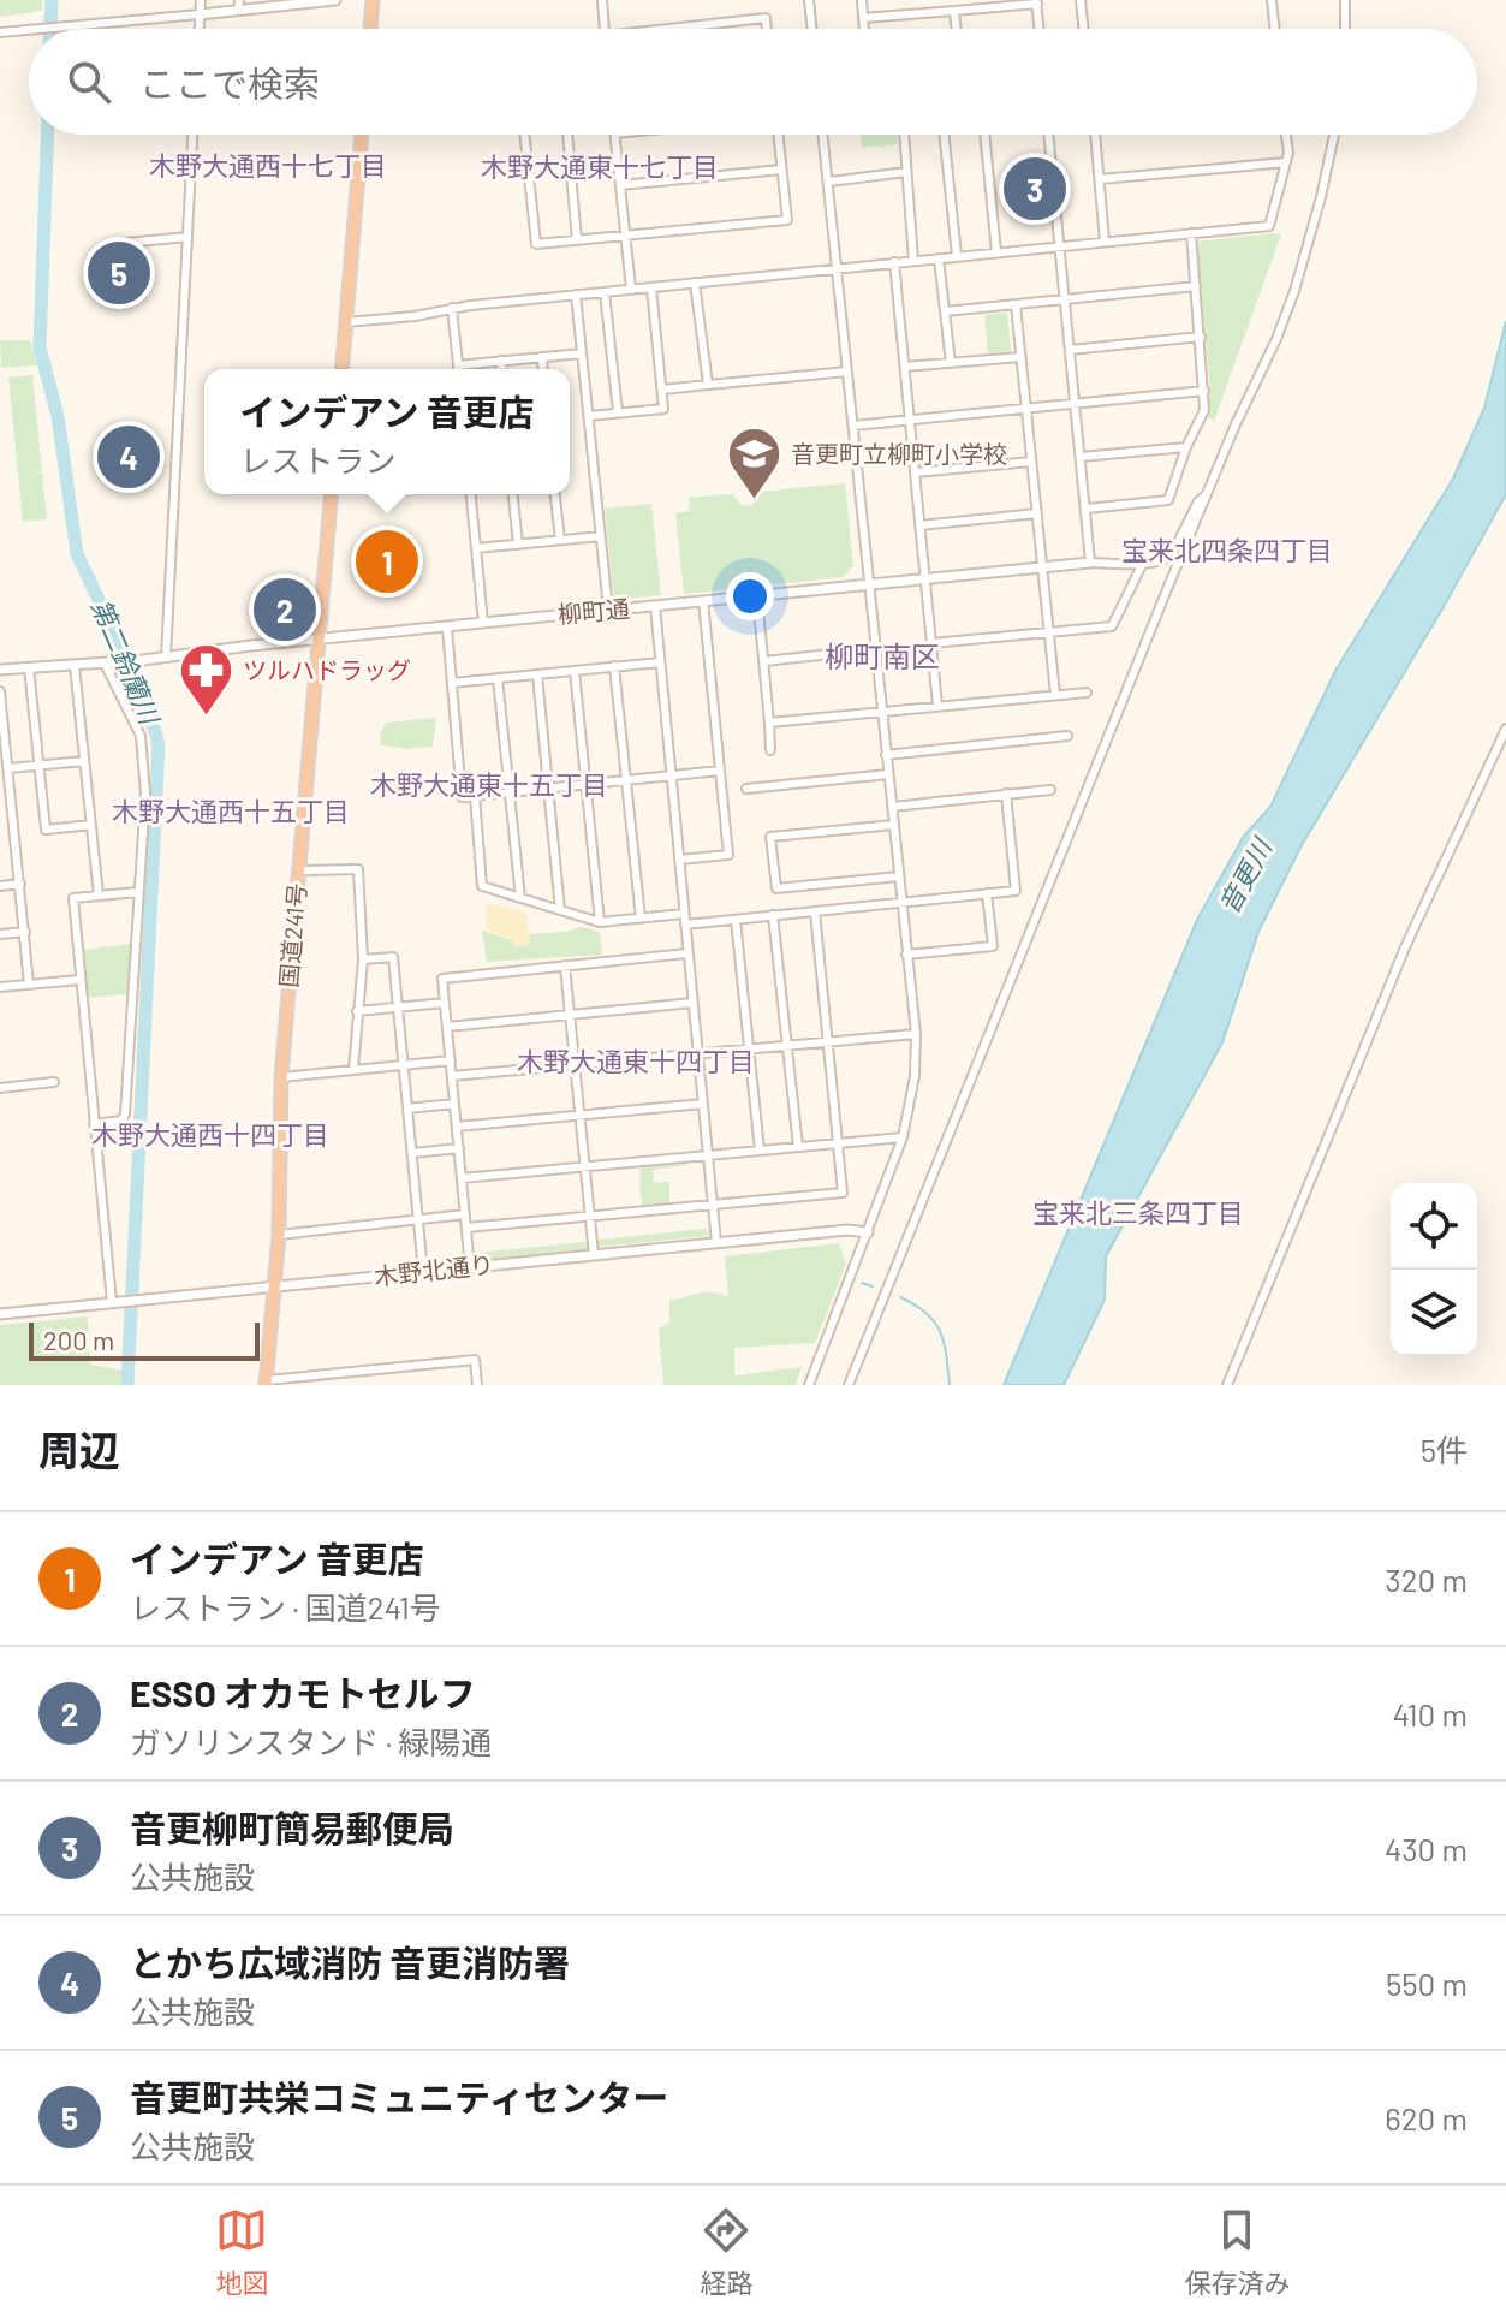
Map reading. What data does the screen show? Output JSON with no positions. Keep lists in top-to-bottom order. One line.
{"streets":{"highway":["国道241号"],"street":["柳町通","木野北通り"]},"crossings":[["柳町通","国道241号"],["国道241号","木野北通り"]],"districts":["木野大通西十七丁目","木野大通東十七丁目","宝来北四条四丁目","柳町南区","木野大通東十五丁目","木野大通西十五丁目","木野大通東十四丁目","木野大通西十四丁目","宝来北三条四丁目"],"water":["第二鈴蘭川","音更川"],"places":{"school or university":["音更町立柳町小学校"],"pharmacy":["ツルハドラッグ"]},"scale_bar":"200 m","page":{"search":"ここで検索","pins":["3","5","4","1","2"],"popup":["インデアン 音更店","レストラン"],"scale":"200 m","heading":["周辺","5件"],"list":[{"mark":"1","name":"インデアン 音更店","note":"レストラン · 国道241号","value":"320 m"},{"mark":"2","name":"ESSO オカモトセルフ","note":"ガソリンスタンド · 緑陽通","value":"410 m"},{"mark":"3","name":"音更柳町簡易郵便局","note":"公共施設","value":"430 m"},{"mark":"4","name":"とかち広域消防 音更消防署","note":"公共施設","value":"550 m"},{"mark":"5","name":"音更町共栄コミュニティセンター","note":"公共施設","value":"620 m"}],"nav":["地図","経路","保存済み"]}}
